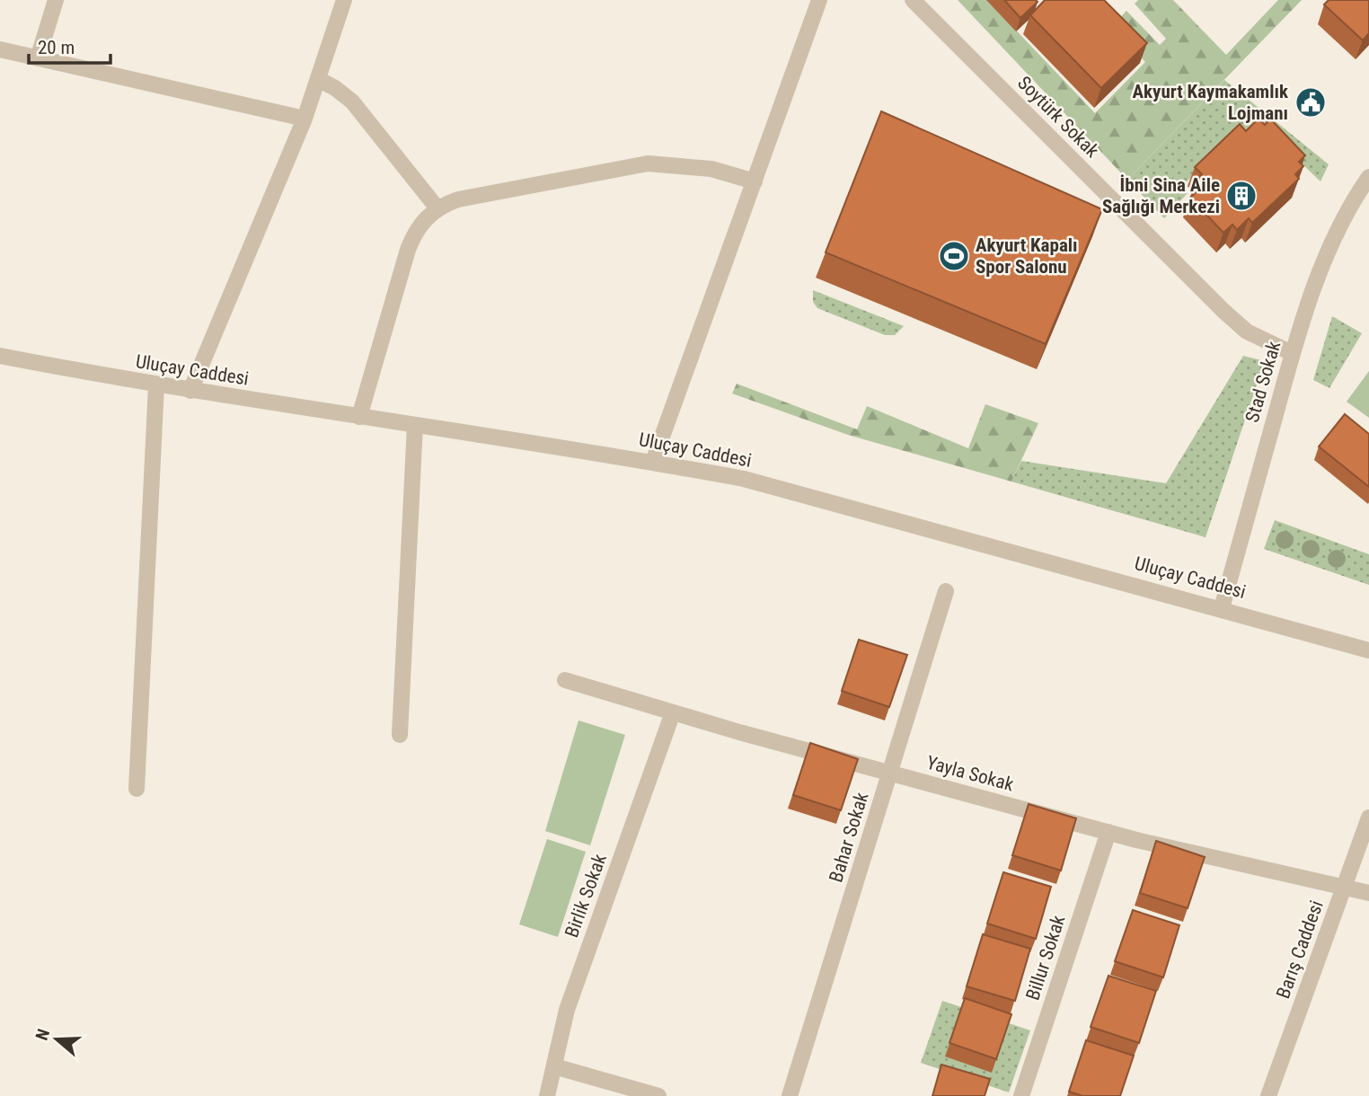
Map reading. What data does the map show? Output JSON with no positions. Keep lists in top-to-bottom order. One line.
{"streets":{"street":["Soytürk Sokak","Uluçay Caddesi","Stad Sokak","Yayla Sokak","Bahar Sokak","Birlik Sokak","Barış Caddesi","Billur Sokak"]},"crossings":[["Soytürk Sokak","Stad Sokak"],["Uluçay Caddesi","Stad Sokak"],["Yayla Sokak","Bahar Sokak"],["Yayla Sokak","Birlik Sokak"],["Yayla Sokak","Barış Caddesi"],["Yayla Sokak","Billur Sokak"]],"places":{"public building":["Akyurt Kaymakamlık Lojmanı"],"building":["İbni Sina Aile Sağlığı Merkezi"],"sports":["Akyurt Kapalı Spor Salonu"]},"scale_bar":"20 m","north":"left"}
